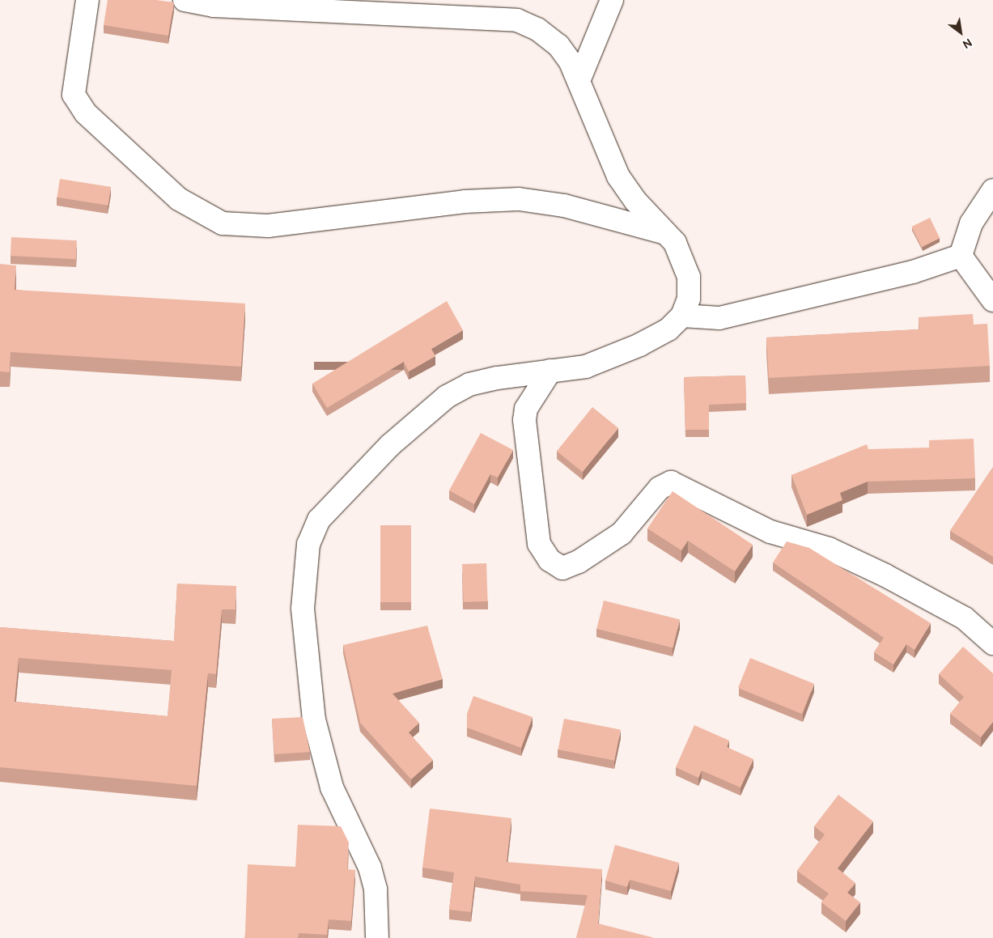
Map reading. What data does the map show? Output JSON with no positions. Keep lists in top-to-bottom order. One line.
{"north":"bottom right"}
